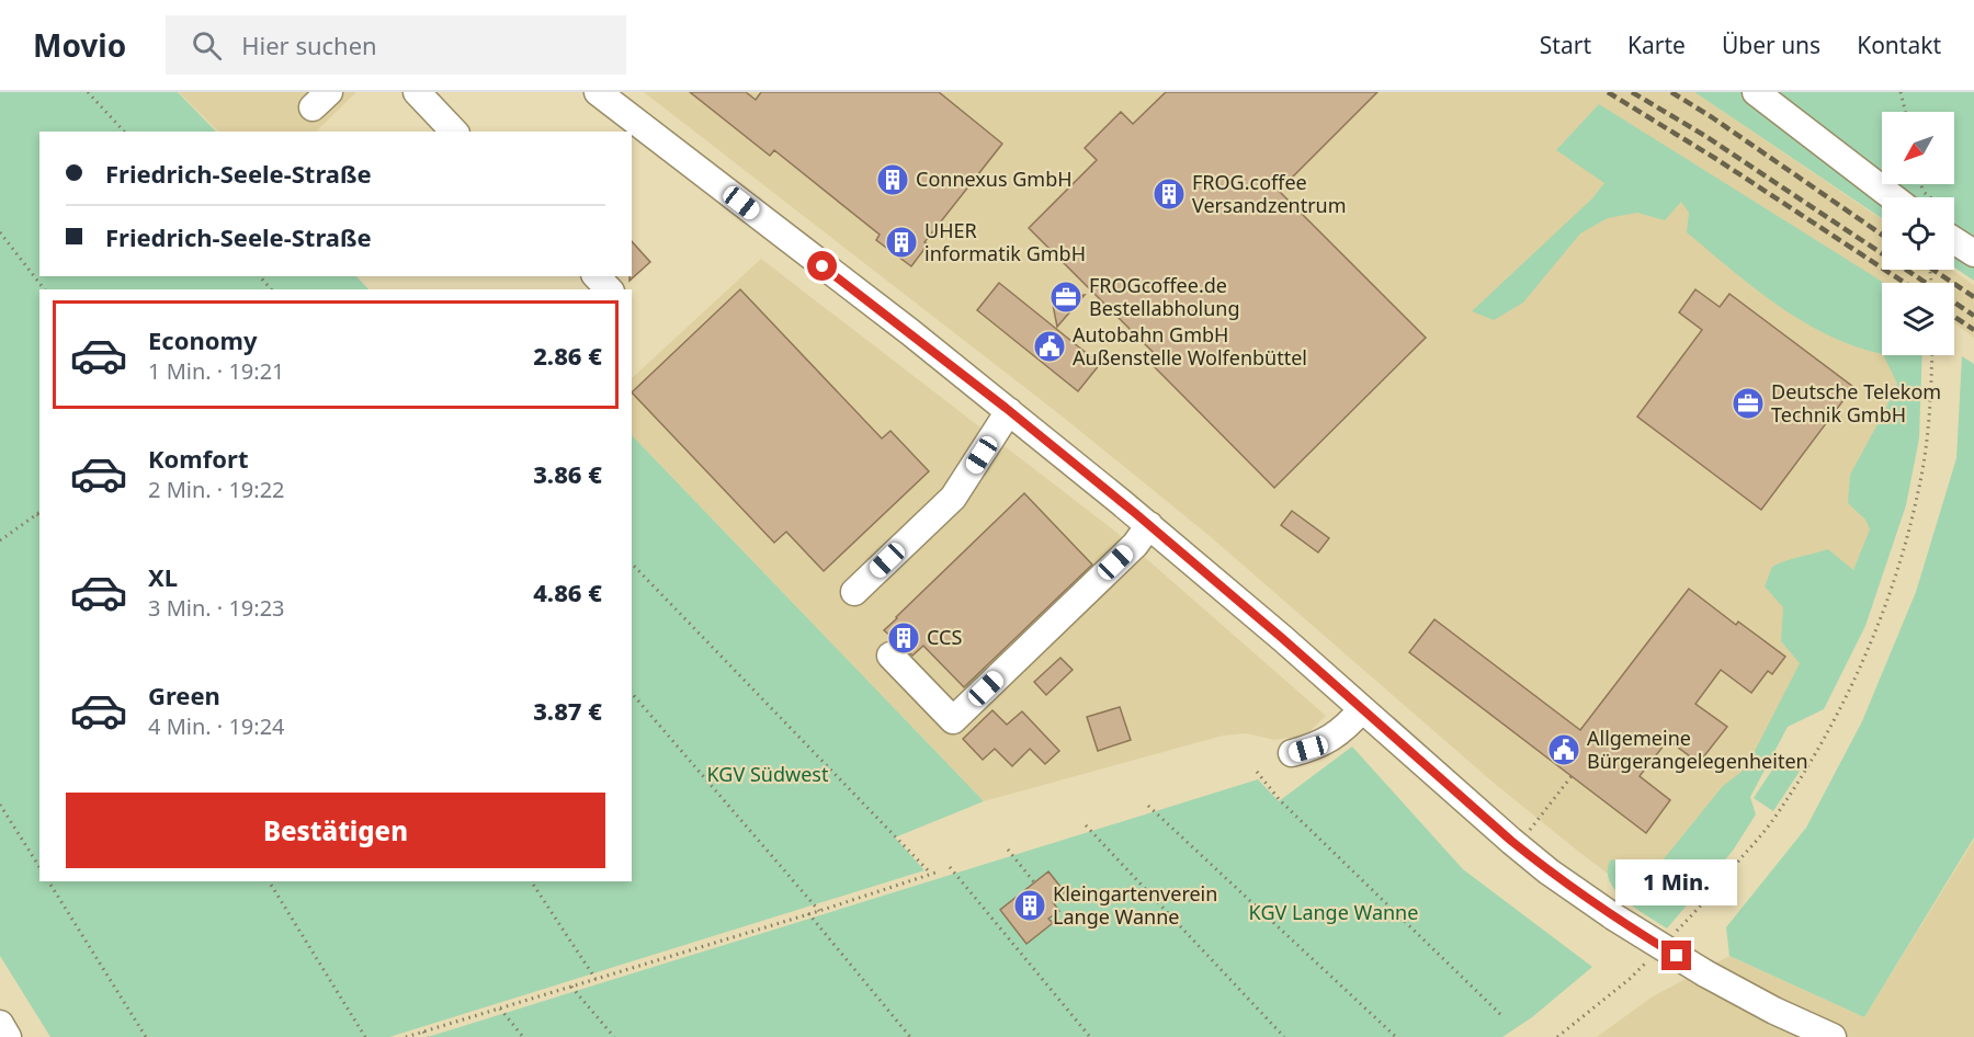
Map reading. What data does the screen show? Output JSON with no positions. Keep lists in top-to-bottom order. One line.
{"parks":["KGV Südwest","KGV Lange Wanne"],"places":{"building":["Connexus GmbH","FROG.coffee Versandzentrum","UHER informatik GmbH","CCS","Kleingartenverein Lange Wanne"],"office":["FROGcoffee.de Bestellabholung","Deutsche Telekom Technik GmbH"],"public building":["Autobahn GmbH Außenstelle Wolfenbüttel","Allgemeine Bürgerangelegenheiten"]},"north":"bottom left","page":{"header":"Movio","search":"Hier suchen","nav":["Start","Karte","Über uns","Kontakt"],"banner":["Friedrich-Seele-Straße","Friedrich-Seele-Straße"],"list":[{"name":"Economy","note":"1 Min. · 19:21","value":"2.86 €"},{"name":"Komfort","note":"2 Min. · 19:22","value":"3.86 €"},{"name":"XL","note":"3 Min. · 19:23","value":"4.86 €"},{"name":"Green","note":"4 Min. · 19:24","value":"3.87 €"}],"buttons":"Bestätigen","bubble":"1 Min."}}
